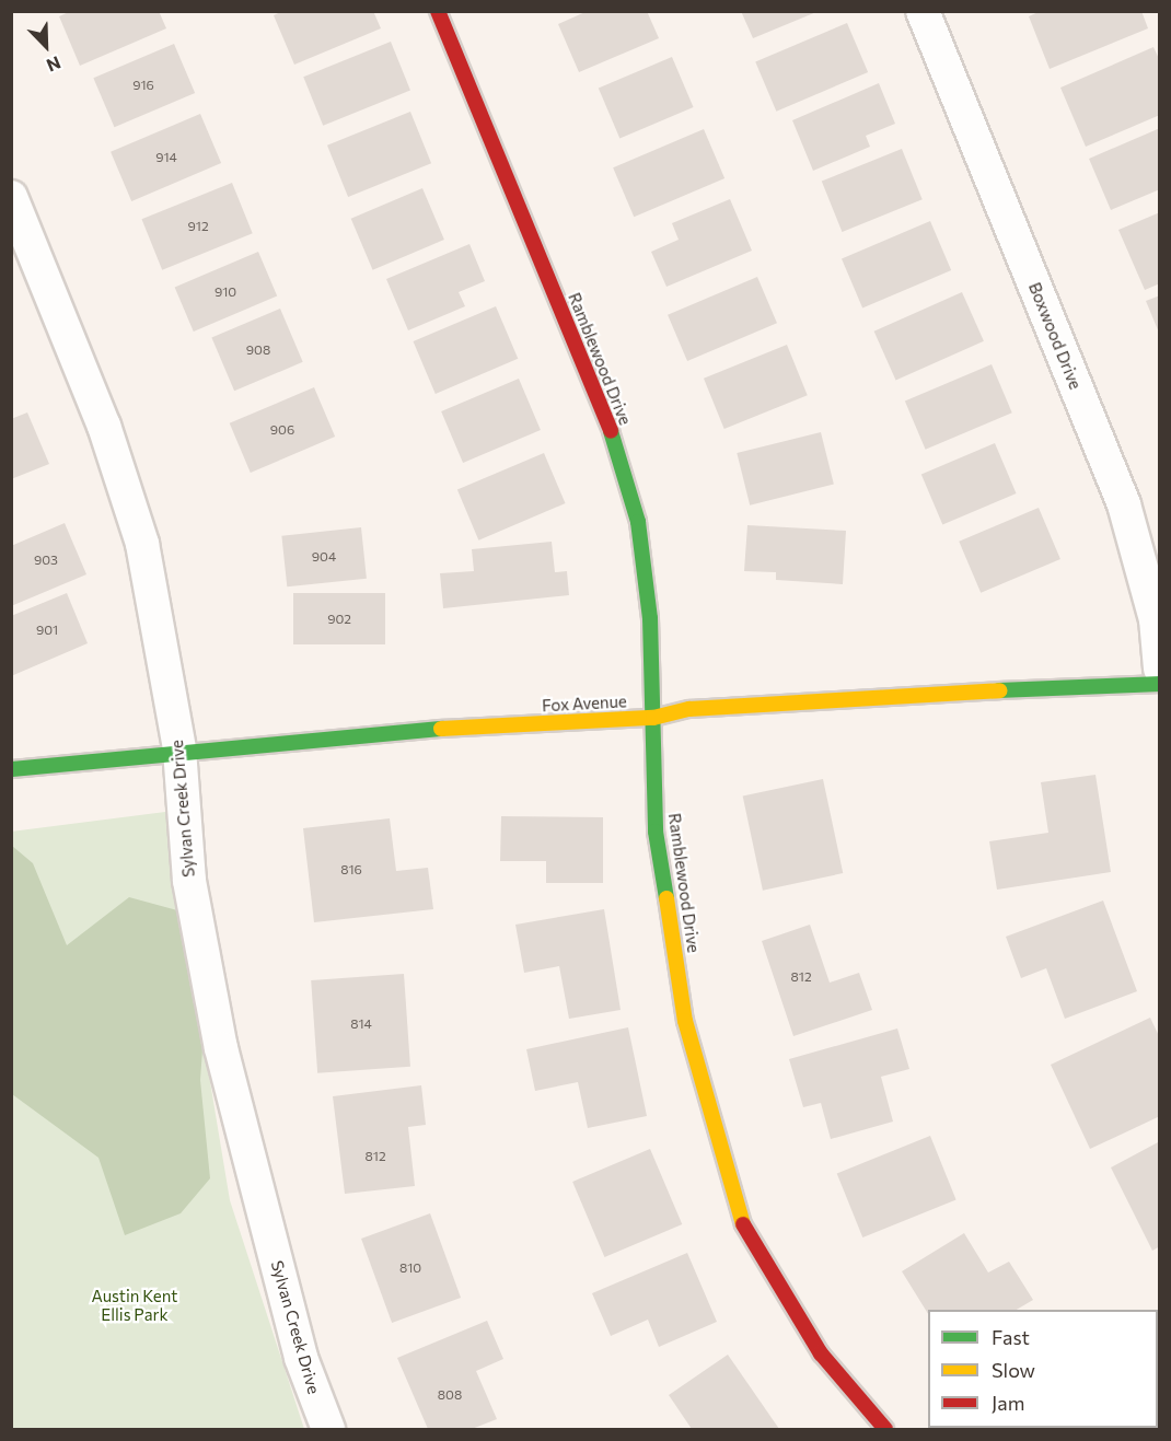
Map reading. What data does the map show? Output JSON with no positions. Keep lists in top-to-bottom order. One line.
{"streets":{"street":["Boxwood Drive","Ramblewood Drive","Fox Avenue","Sylvan Creek Drive"]},"crossings":[["Ramblewood Drive","Fox Avenue"],["Fox Avenue","Sylvan Creek Drive"]],"parks":["Austin Kent Ellis Park"],"house_numbers":["916","914","912","910","908","906","904","903","902","901","816","812","814","812","810","808"],"legend":["Fast","Slow","Jam"],"north":"bottom right"}
